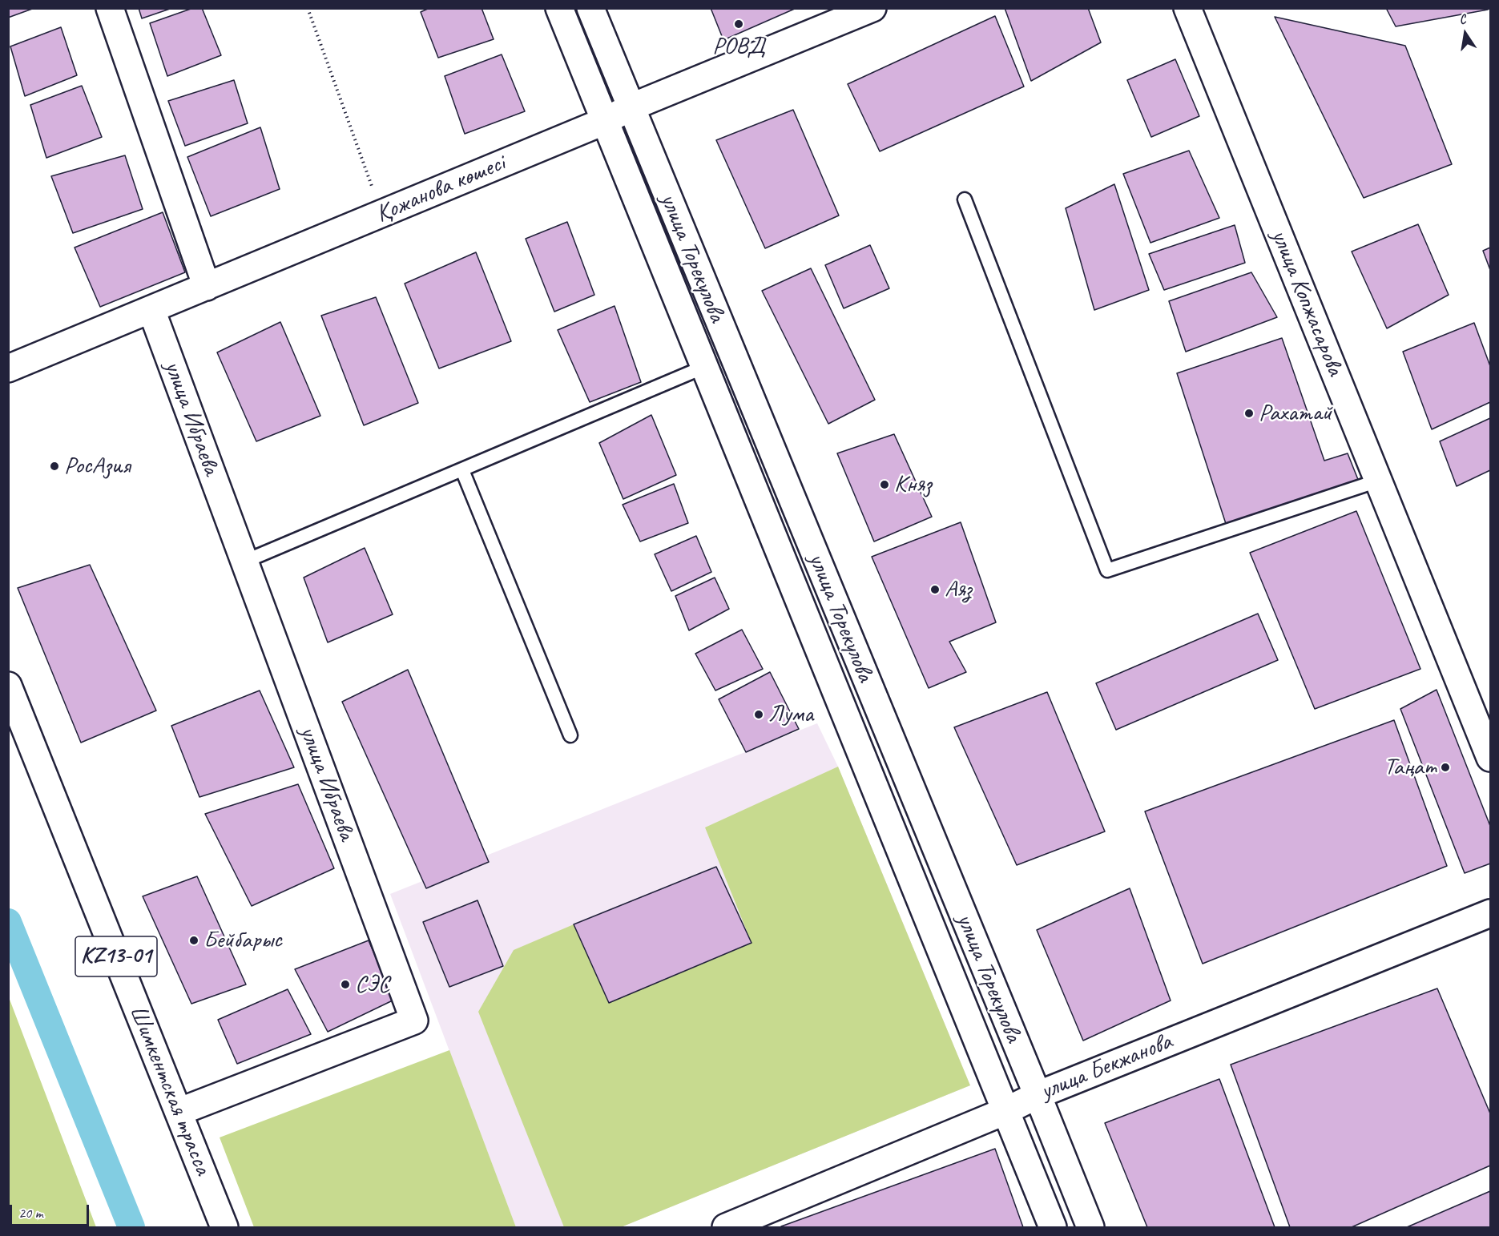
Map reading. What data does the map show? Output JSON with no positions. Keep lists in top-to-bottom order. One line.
{"streets":{"street":["Қожанова көшесі","улица Торекулова","улица Копжасарова","улица Ибраева","KZ13-01","улица Бекжанова","Шимкентская трасса"]},"crossings":[["Қожанова көшесі","улица Торекулова"],["Қожанова көшесі","улица Ибраева"],["улица Торекулова","улица Бекжанова"],["улица Ибраева","Шимкентская трасса"]],"places":["РОВД","Рахатай","РосАзия","Княз","Аяз","Лума","Таңат","Бейбарыс","СЭС"],"scale_bar":"20 m","north":"top"}
